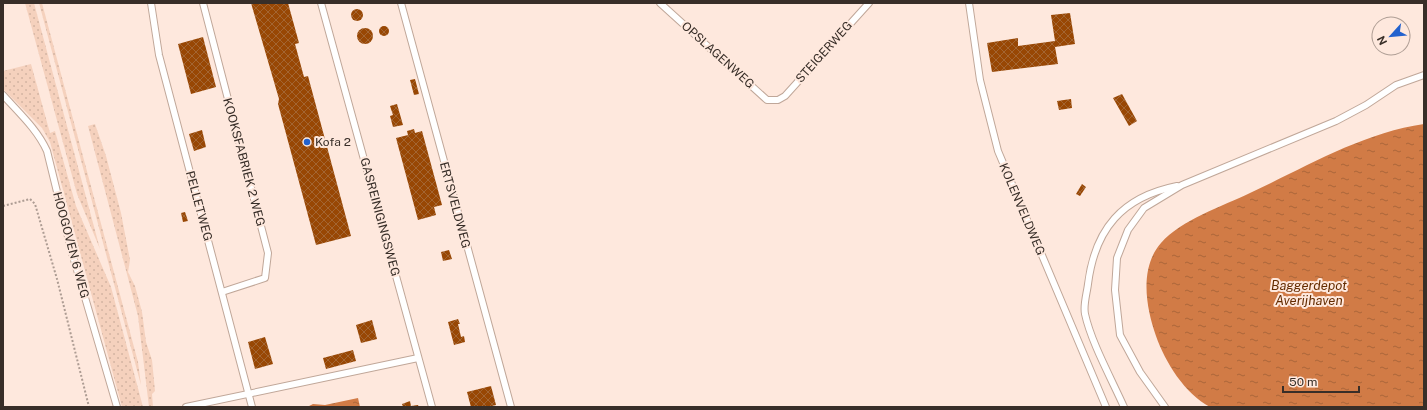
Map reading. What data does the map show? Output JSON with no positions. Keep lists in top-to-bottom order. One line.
{"streets":{"lane":["STEIGERWEG","OPSLAGENWEG","KOOKSFABRIEK 2 WEG","ERTSVELDWEG","PELLETWEG","KOLENVELDWEG","GASREINIGINGSWEG","HOOGOVEN 6 WEG"]},"crossings":[["STEIGERWEG","OPSLAGENWEG"],["KOOKSFABRIEK 2 WEG","PELLETWEG"]],"water":["Baggerdepot Averijhaven"],"places":["Kofa 2"],"scale_bar":"50 m","north":"bottom left"}
